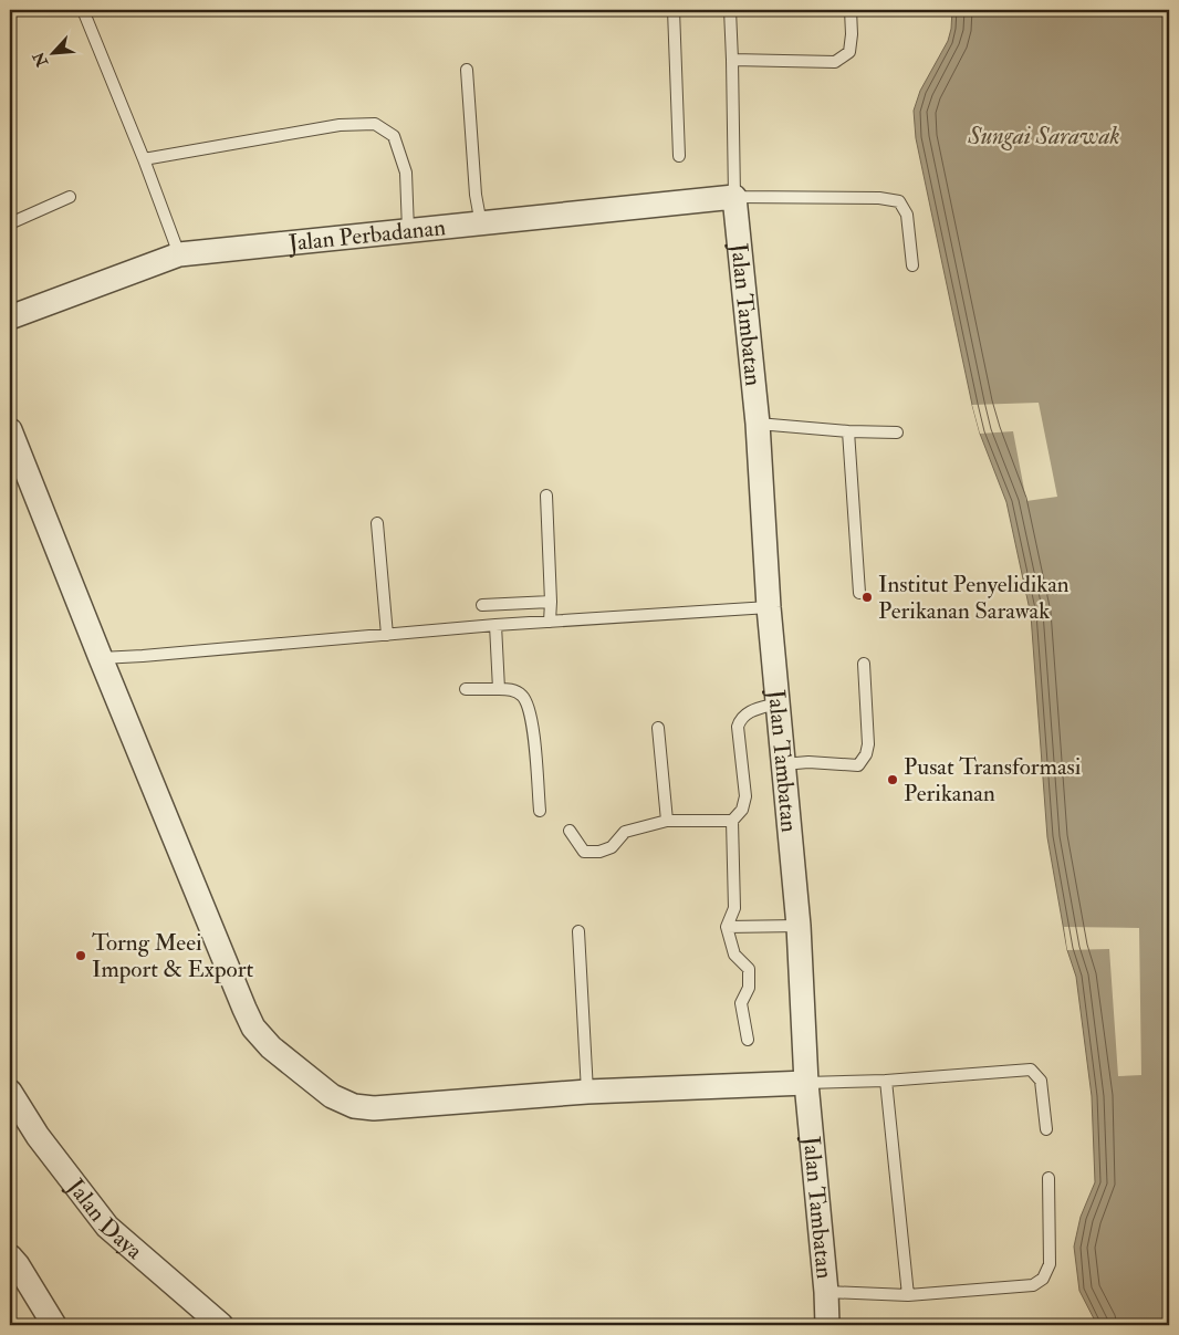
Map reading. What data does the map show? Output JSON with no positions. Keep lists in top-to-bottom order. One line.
{"streets":{"street":["Jalan Perbadanan","Jalan Tambatan","Jalan Daya"]},"crossings":[["Jalan Perbadanan","Jalan Tambatan"]],"water":["Sungai Sarawak"],"places":["Institut Penyelidikan Perikanan Sarawak","Pusat Transformasi Perikanan","Torng Meei Import & Export"],"north":"bottom left"}
